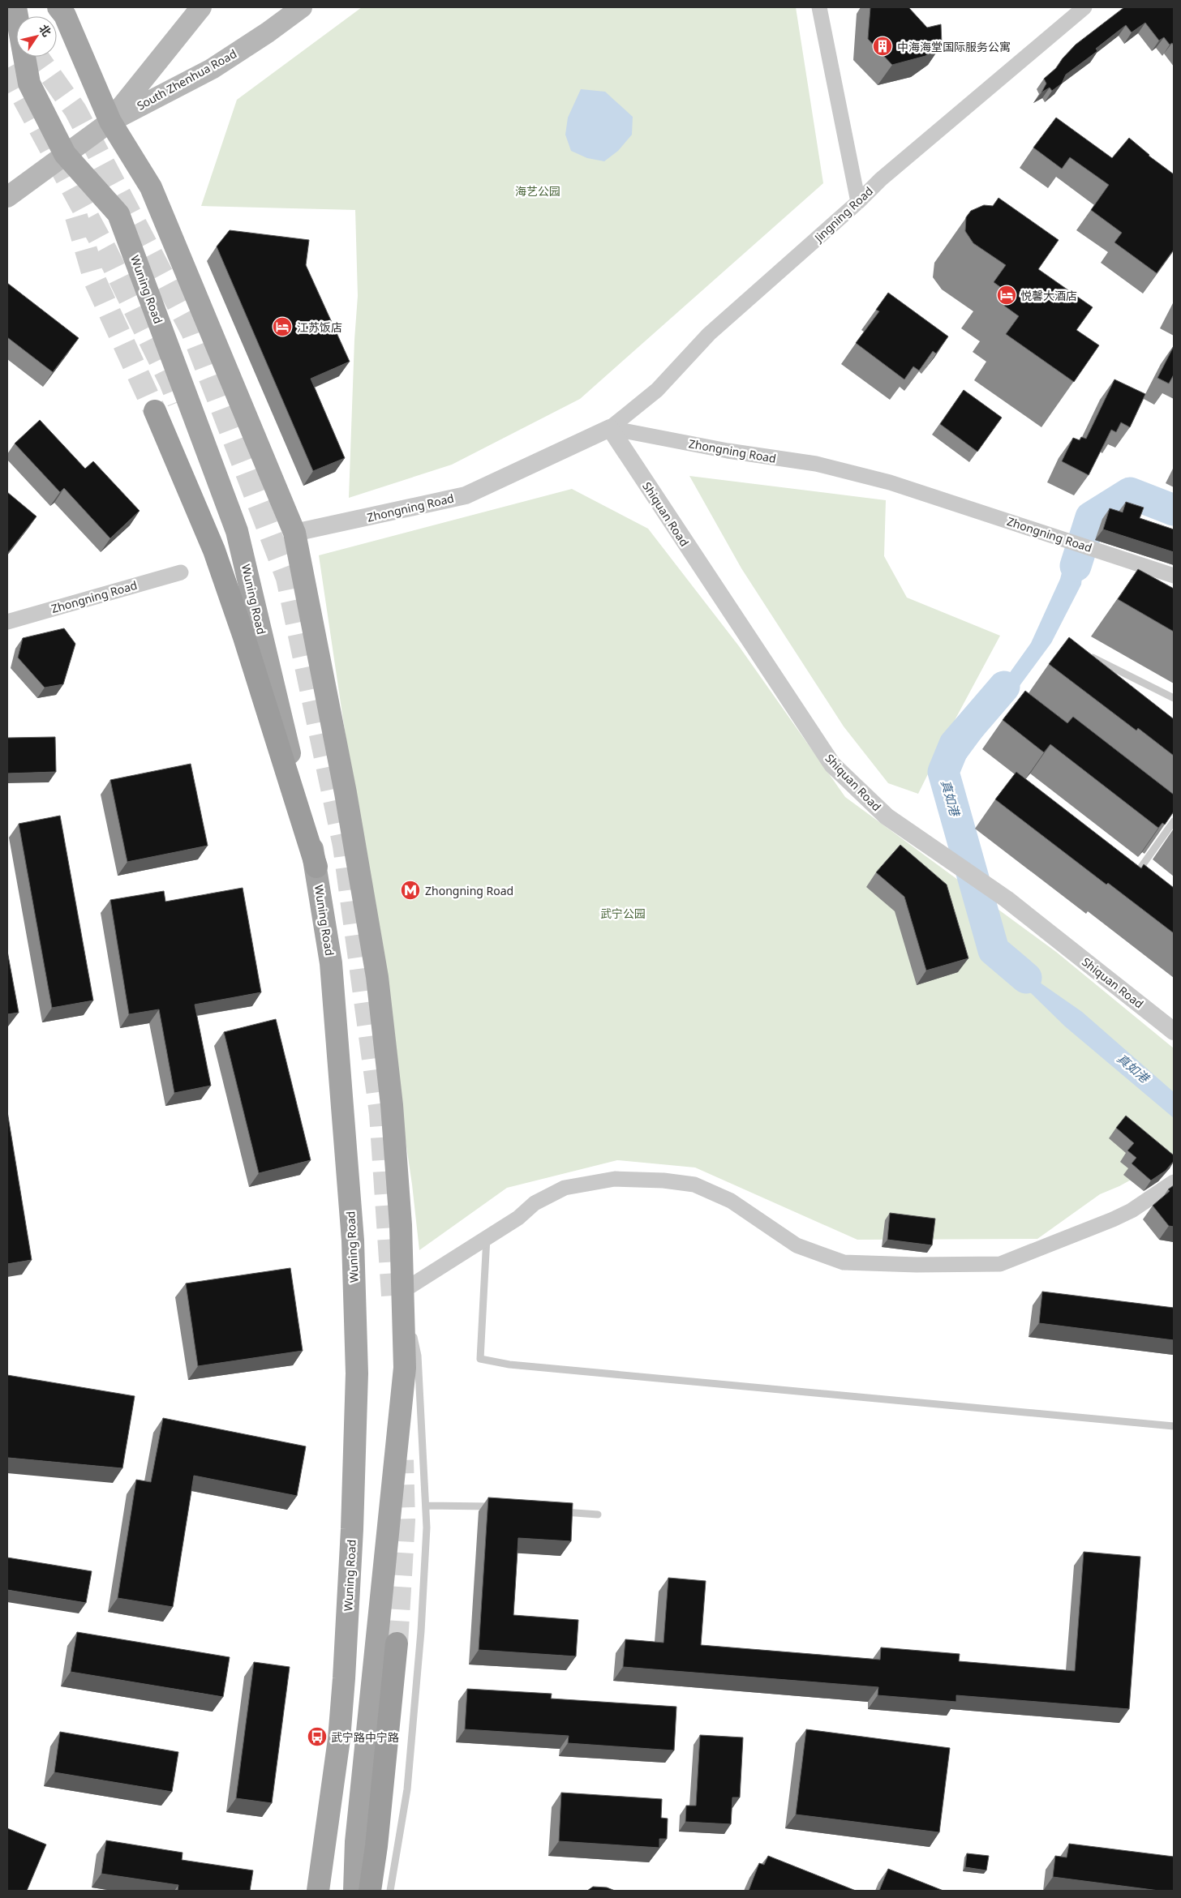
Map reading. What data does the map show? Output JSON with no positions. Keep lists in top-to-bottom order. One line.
{"streets":{"main road":["South Zhenhua Road","Wuning Road"],"street":["Jingning Road","Zhongning Road","Shiquan Road"]},"crossings":[["South Zhenhua Road","Wuning Road"],["Jingning Road","Zhongning Road"],["Jingning Road","Shiquan Road"],["Zhongning Road","Shiquan Road"]],"water":["真如港"],"parks":["海艺公园","武宁公园"],"places":{"building":["中海海堂国际服务公寓"],"hotel":["悦馨大酒店","江苏饭店"],"metro station":["Zhongning Road"],"bus stop":["武宁路中宁路"]},"north":"top right"}
